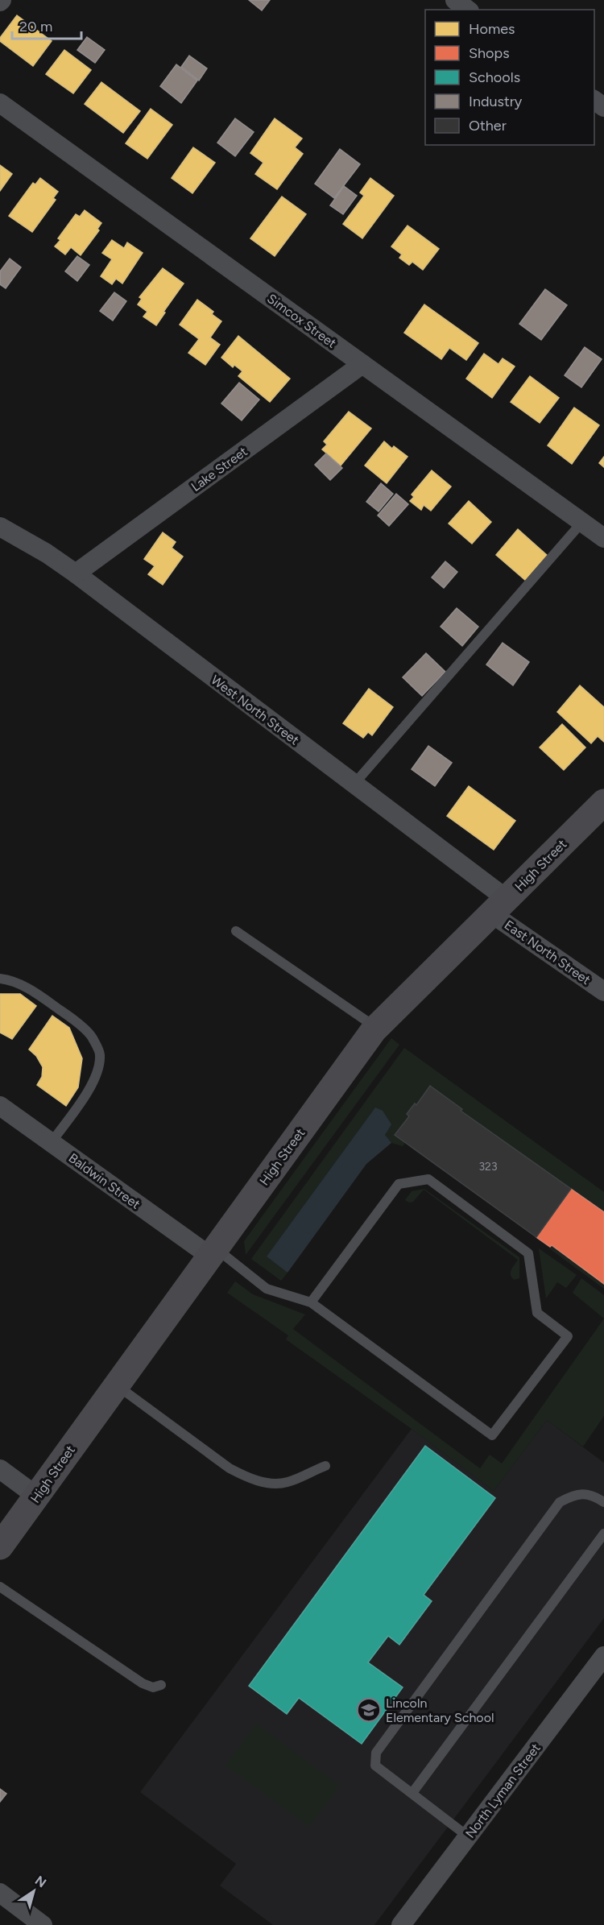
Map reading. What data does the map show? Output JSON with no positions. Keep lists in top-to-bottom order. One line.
{"streets":{"main road":["High Street"],"street":["Simcox Street","Lake Street","West North Street","East North Street","Baldwin Street","North Lyman Street"]},"crossings":[["Simcox Street","Lake Street"],["Lake Street","West North Street"],["West North Street","High Street"],["West North Street","East North Street"],["High Street","East North Street"],["High Street","Baldwin Street"]],"places":{"school or university":["Lincoln Elementary School"]},"house_numbers":["323"],"legend":["Homes","Shops","Schools","Industry","Other"],"scale_bar":"20 m","north":"top right"}
